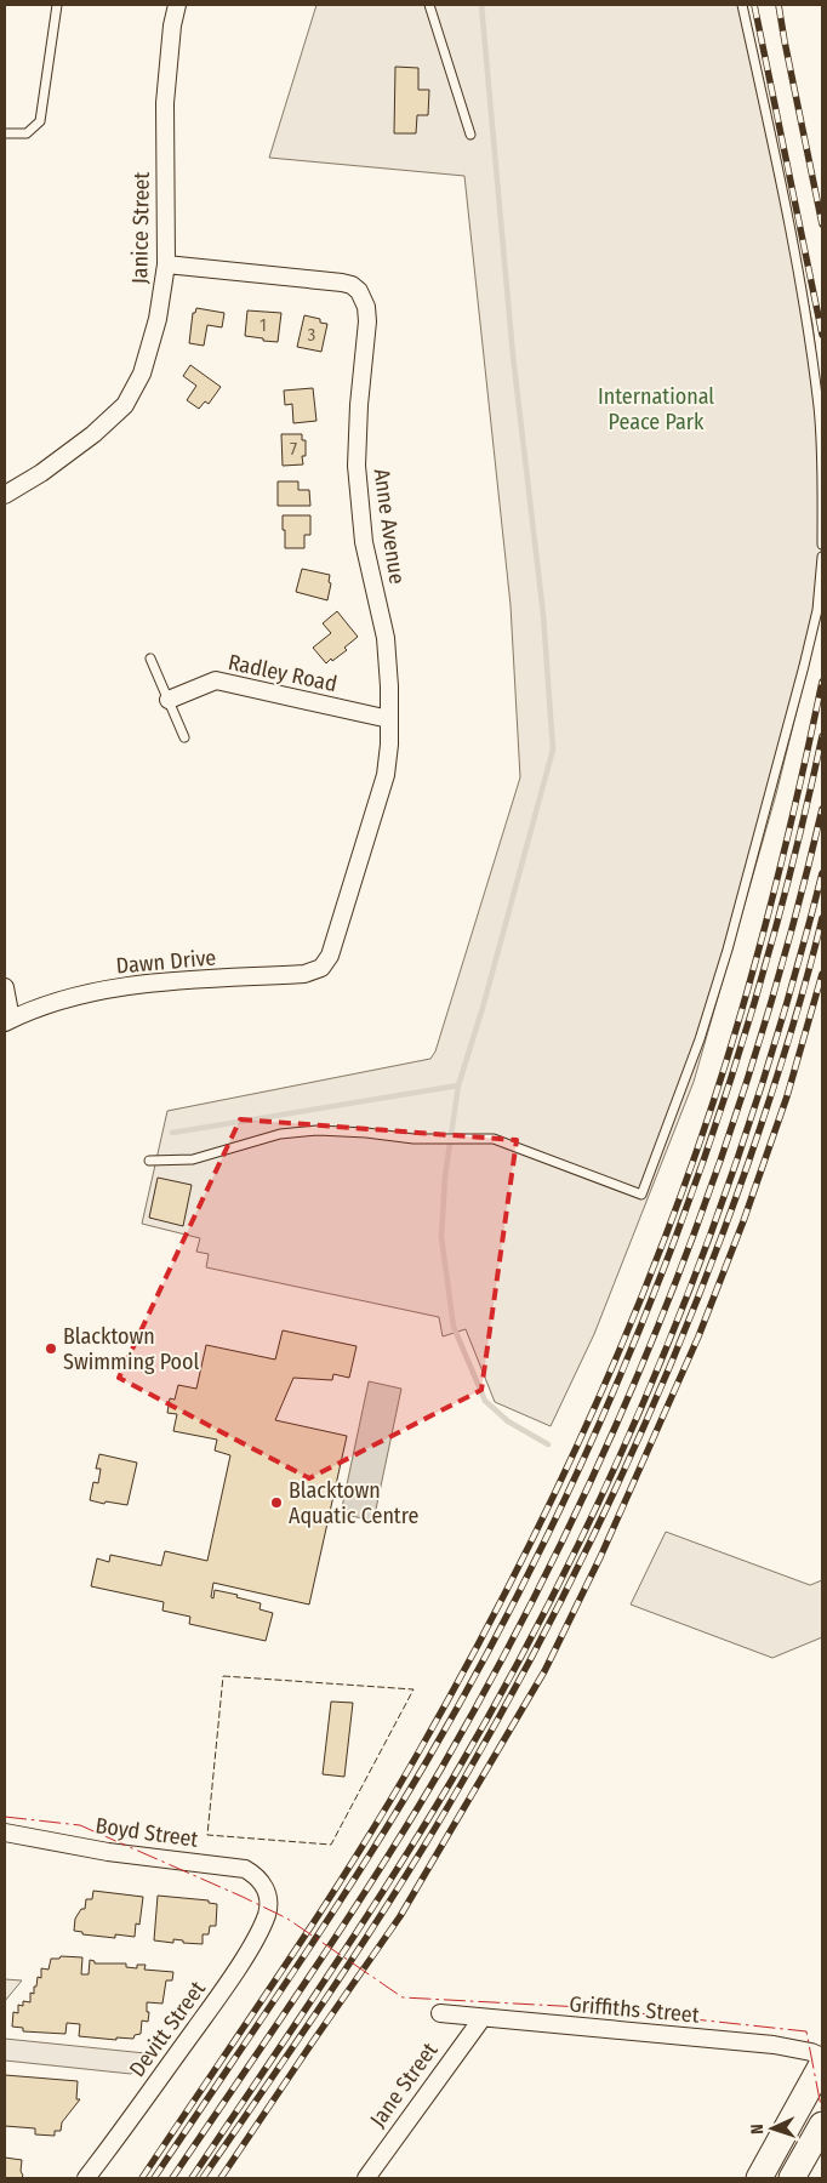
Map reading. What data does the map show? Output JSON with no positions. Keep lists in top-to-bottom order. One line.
{"streets":{"street":["Janice Street","Anne Avenue","Radley Road","Dawn Drive","Boyd Street","Griffiths Street","Devitt Street","Jane Street"]},"crossings":[["Janice Street","Anne Avenue"],["Anne Avenue","Radley Road"],["Anne Avenue","Dawn Drive"],["Boyd Street","Devitt Street"],["Griffiths Street","Jane Street"]],"parks":["International Peace Park"],"places":["Blacktown Swimming Pool","Blacktown Aquatic Centre"],"house_numbers":["1","3","7"],"north":"left"}
